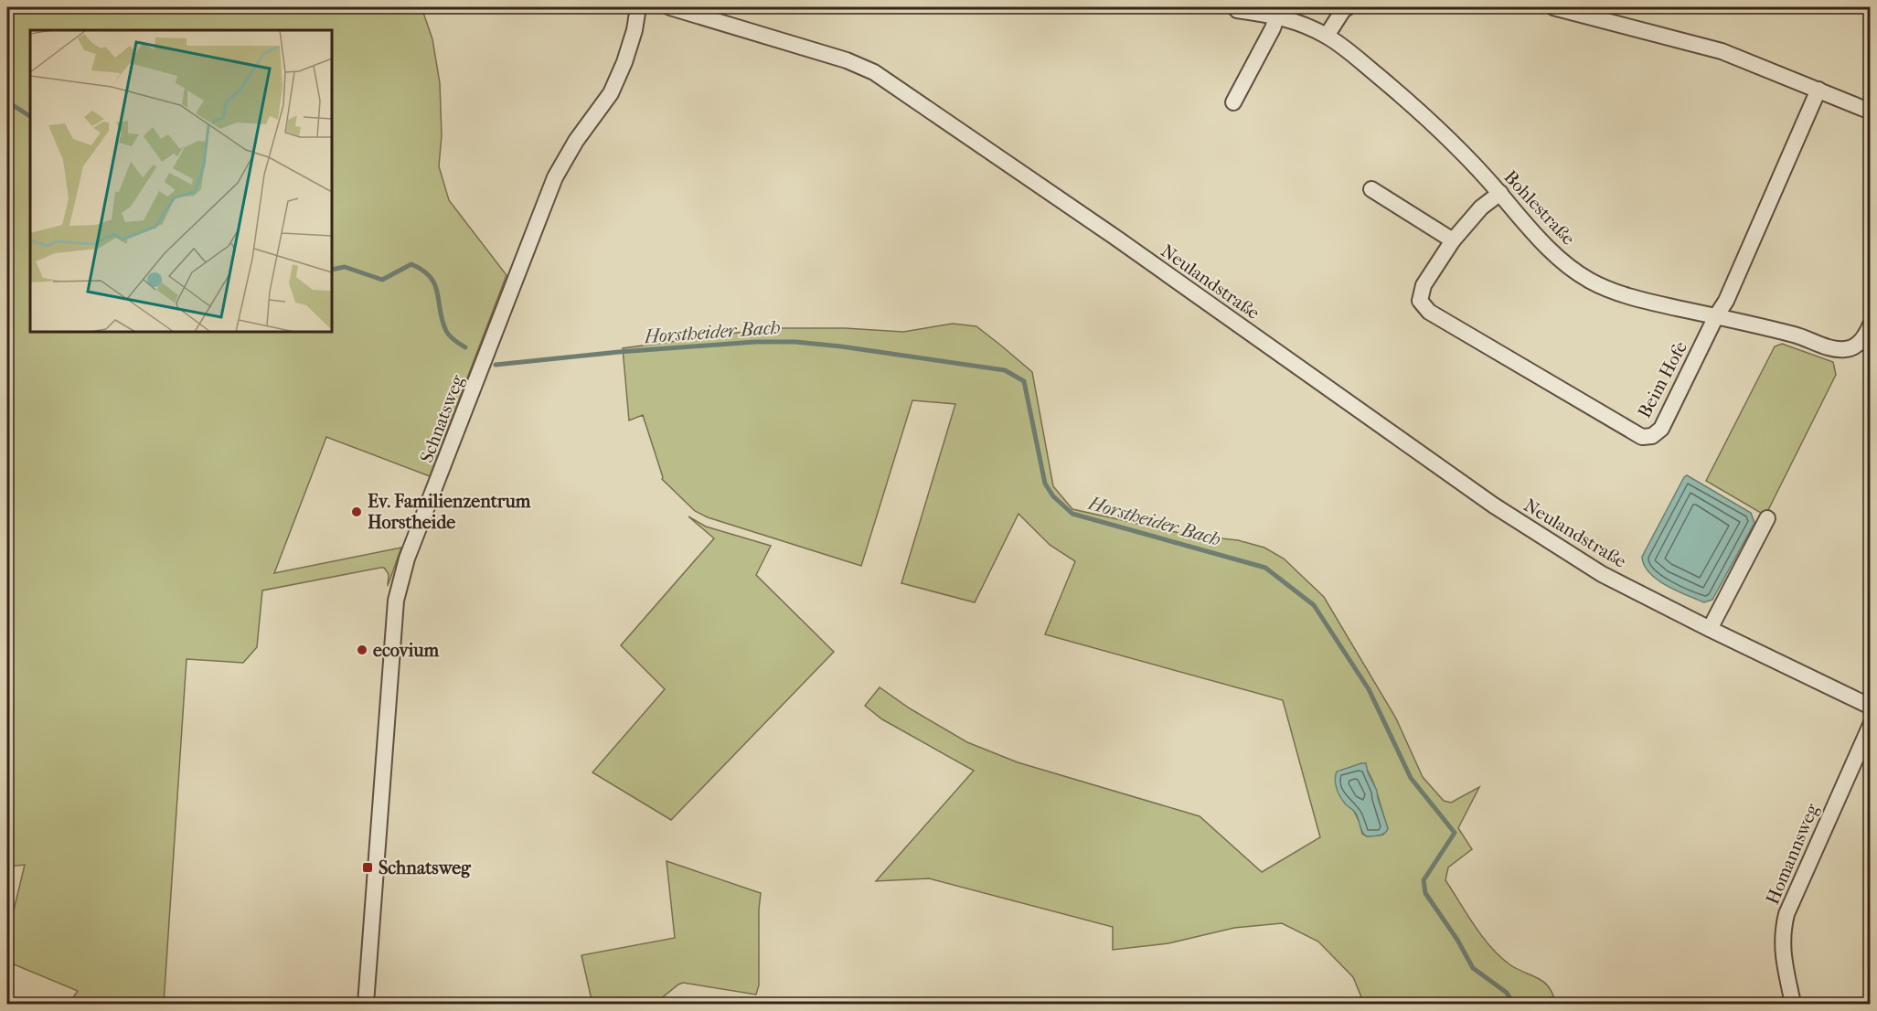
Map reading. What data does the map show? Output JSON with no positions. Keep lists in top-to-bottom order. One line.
{"streets":{"street":["Bohlestraße","Neulandstraße","Beim Hofe","Schnatsweg","Homannsweg"]},"crossings":[["Bohlestraße","Beim Hofe"]],"water":["Horstheider Bach"],"places":{"other":["Ev. Familienzentrum Horstheide","ecovium"],"transit":["Schnatsweg"]}}
